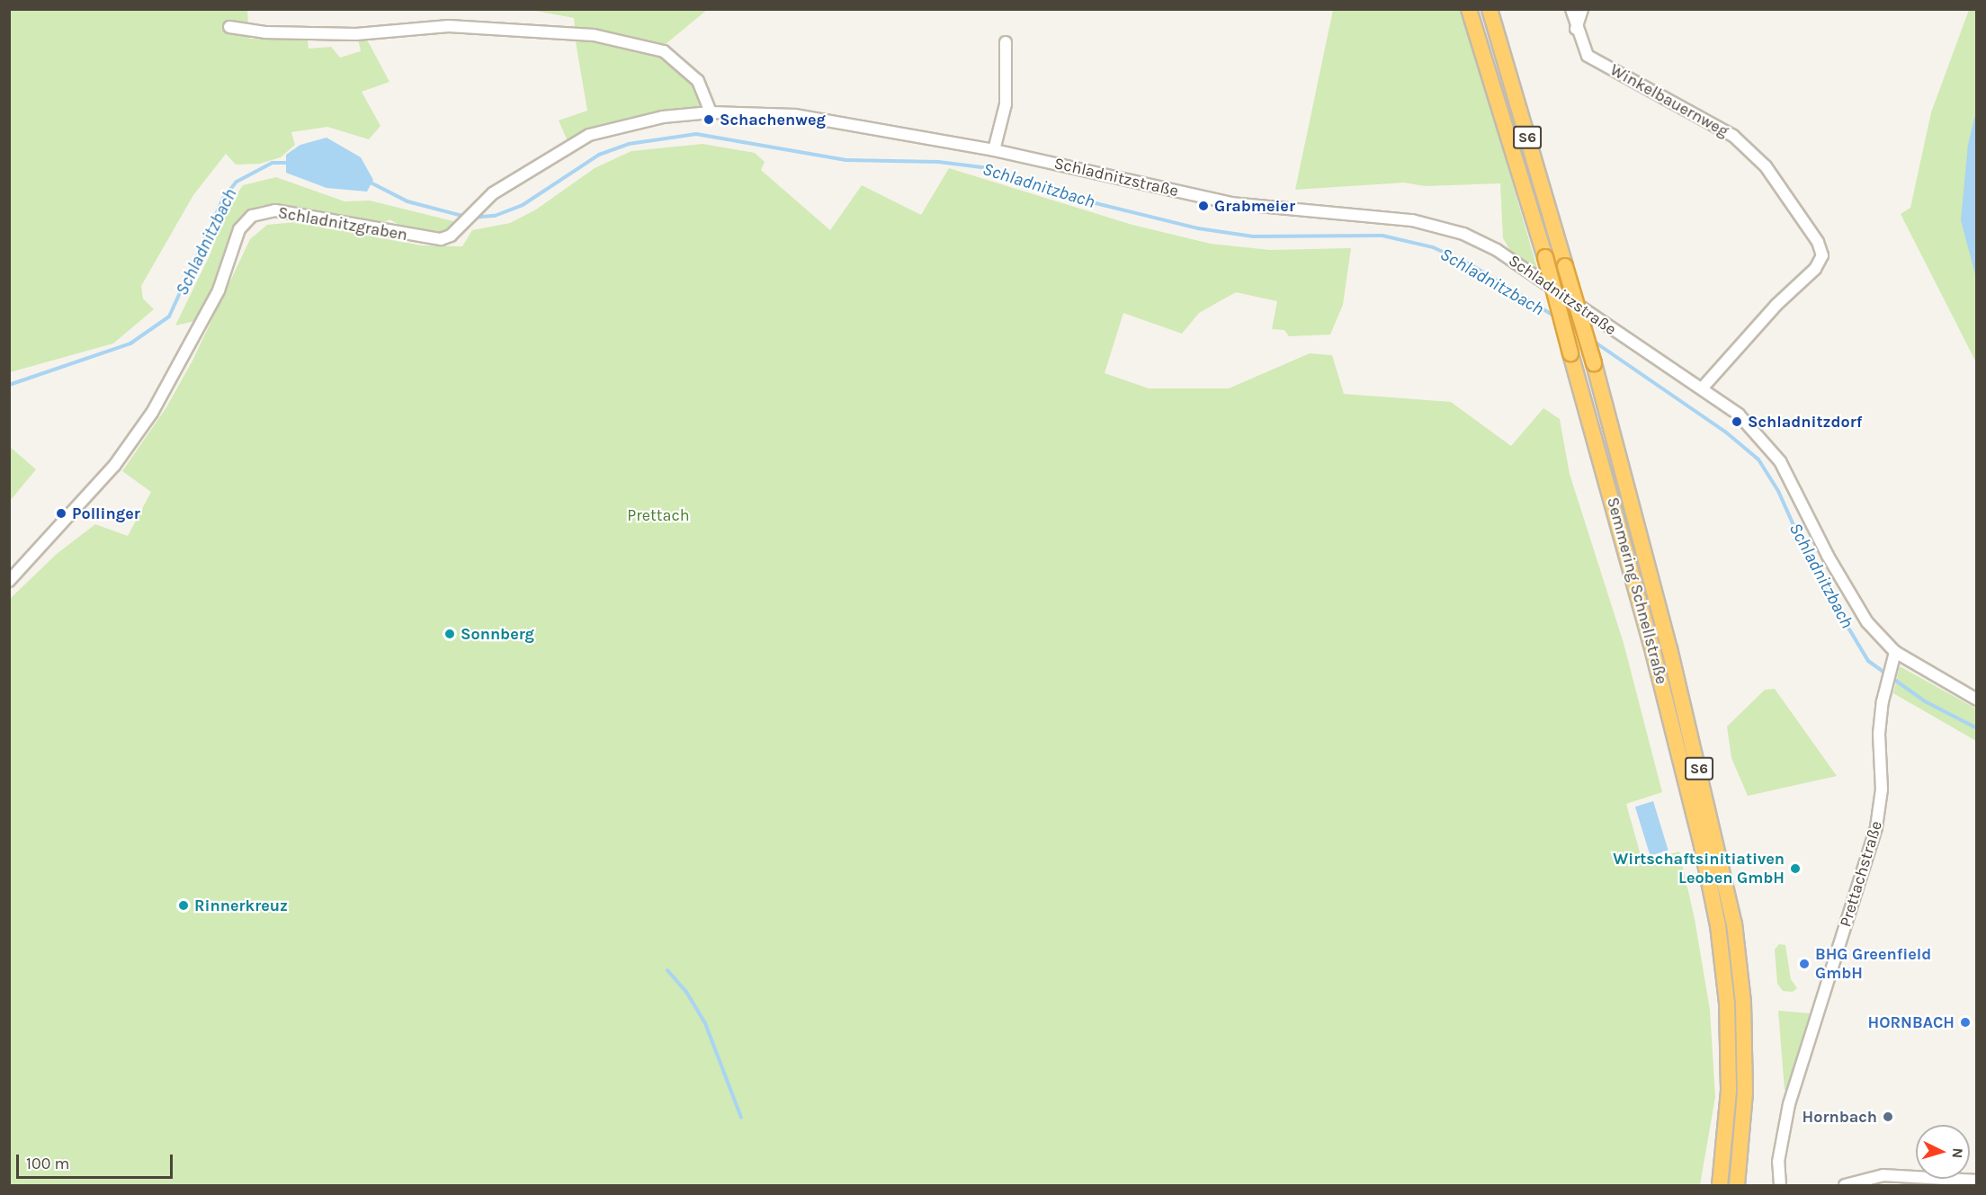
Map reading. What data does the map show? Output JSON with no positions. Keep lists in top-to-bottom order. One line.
{"streets":{"highway":["S6","Semmering Schnellstraße"],"street":["Winkelbauernweg","Schladnitzstraße","Schladnitzgraben","Prettachstraße"]},"crossings":[["Winkelbauernweg","Schladnitzstraße"],["Schladnitzstraße","Schladnitzgraben"],["Schladnitzstraße","Prettachstraße"]],"water":["Schladnitzbach"],"parks":["Prettach"],"places":["Schachenweg","Grabmeier","Schladnitzdorf","Pollinger","Sonnberg","Wirtschaftsinitiativen Leoben GmbH","Rinnerkreuz","BHG Greenfield GmbH","HORNBACH","Hornbach"],"scale_bar":"100 m","north":"right"}
